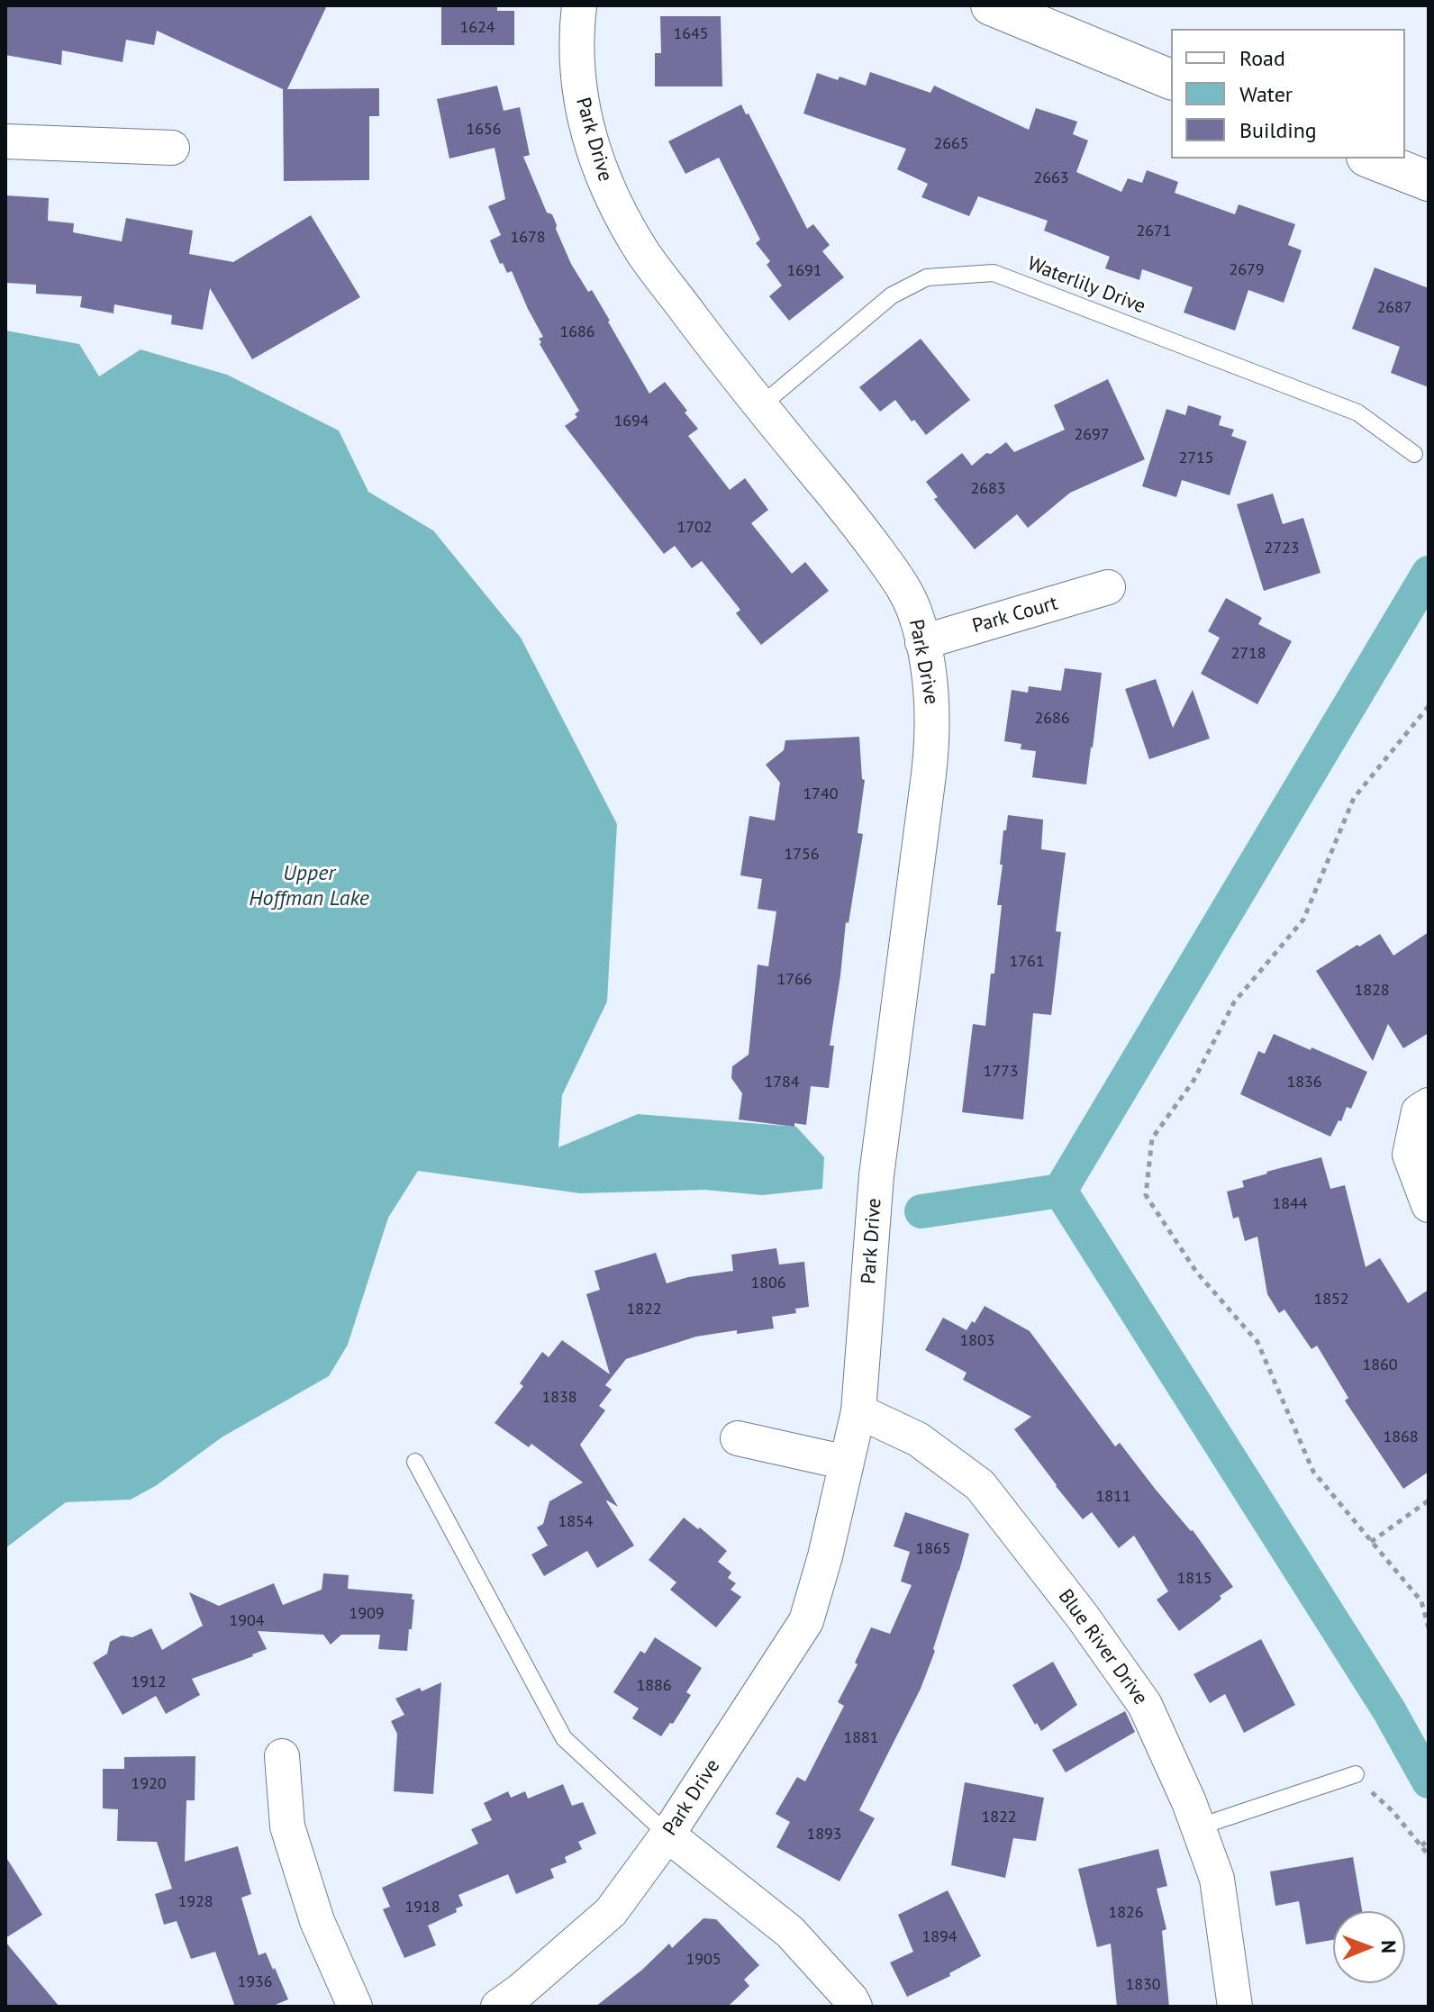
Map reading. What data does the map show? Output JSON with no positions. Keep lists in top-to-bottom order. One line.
{"streets":{"street":["Park Drive","Park Court","Blue River Drive"],"lane":["Waterlily Drive"]},"crossings":[["Park Drive","Waterlily Drive"],["Park Drive","Park Court"],["Park Drive","Blue River Drive"]],"water":["Upper Hoffman Lake"],"house_numbers":["1624","1645","1656","2665","2663","2671","1678","2679","1691","2687","1686","1694","2697","2715","2683","1702","2723","2718","2686","1740","1756","1761","1766","1828","1773","1784","1836","1844","1806","1852","1822","1803","1860","1838","1868","1811","1854","1865","1815","1909","1904","1912","1886","1881","1920","1822","1893","1928","1918","1826","1894","1905","1936","1830"],"legend":["Road","Water","Building"],"north":"right"}
